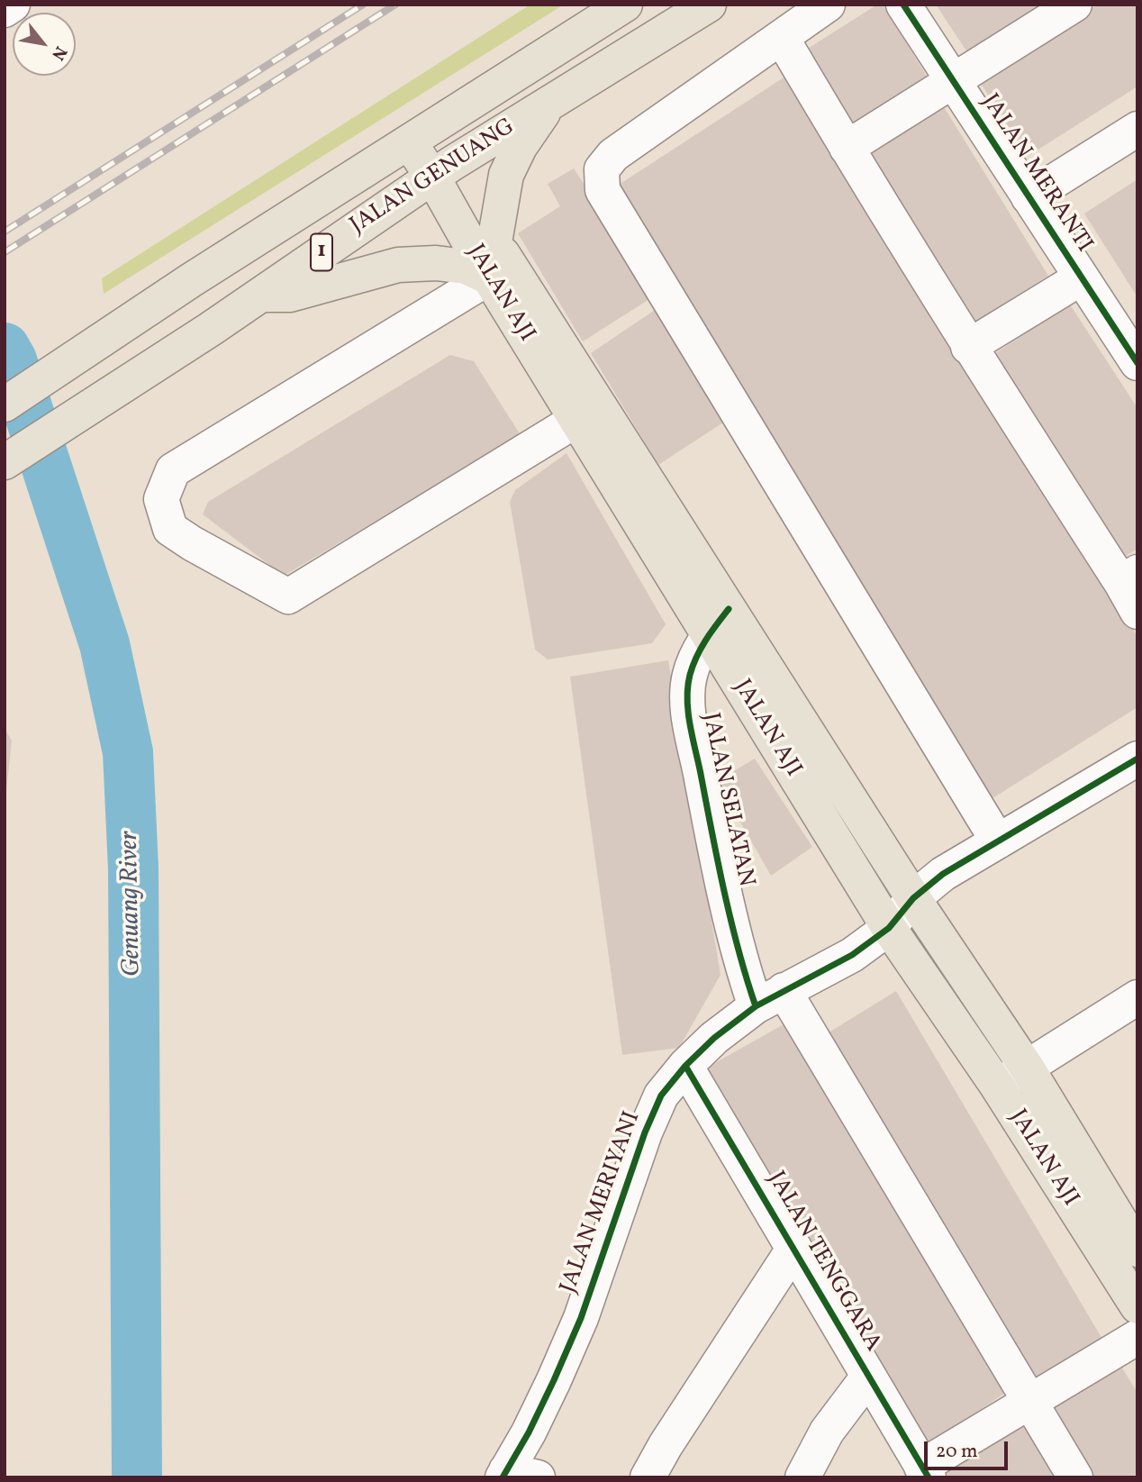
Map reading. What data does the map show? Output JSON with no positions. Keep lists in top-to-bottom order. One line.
{"streets":{"main road":["JALAN GENUANG","1","JALAN AJI"],"street":["JALAN MERANTI","JALAN SELATAN","JALAN MERIYANI","JALAN TENGGARA"]},"crossings":[["JALAN GENUANG","JALAN AJI"],["JALAN AJI","JALAN SELATAN"],["JALAN AJI","JALAN MERIYANI"],["JALAN SELATAN","JALAN MERIYANI"],["JALAN MERIYANI","JALAN TENGGARA"]],"water":["Genuang River"],"scale_bar":"20 m","north":"bottom right"}
